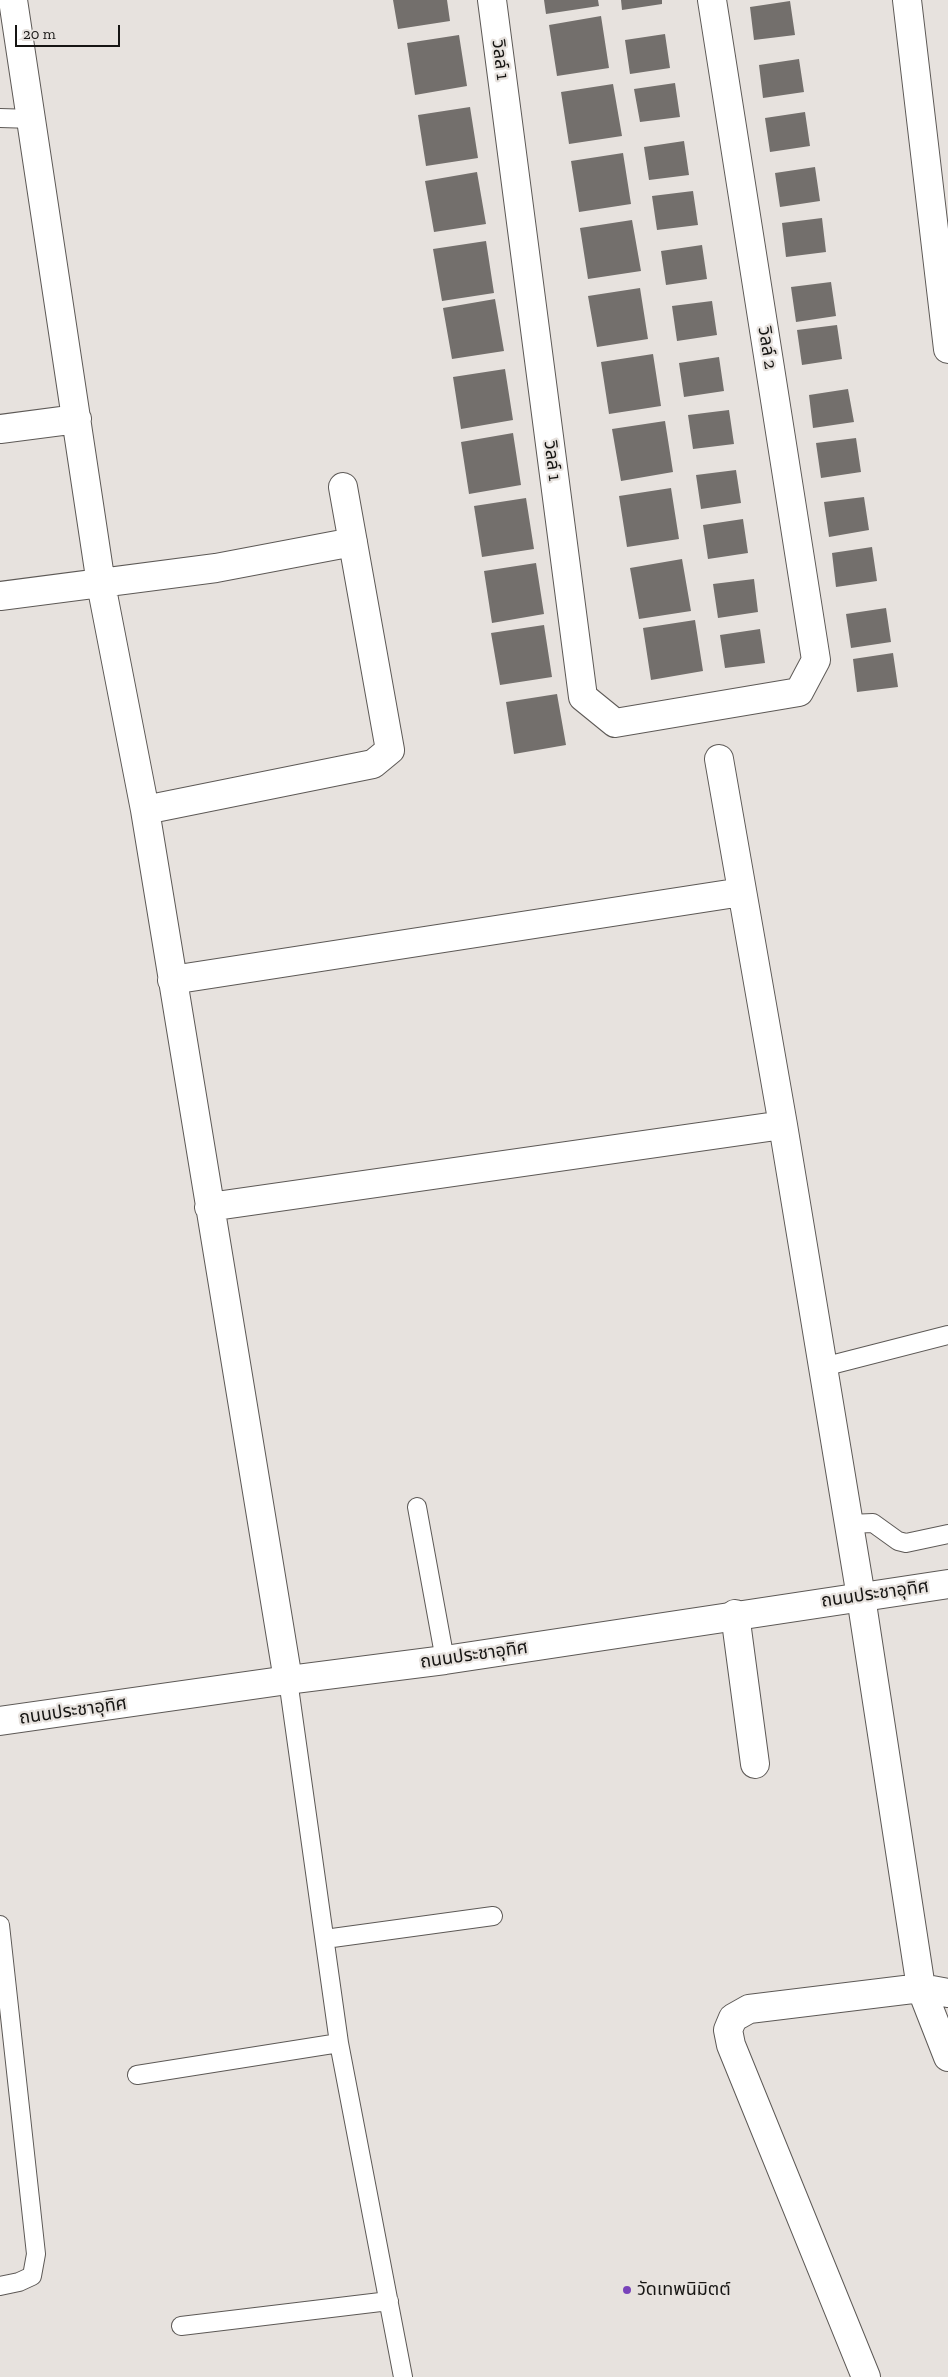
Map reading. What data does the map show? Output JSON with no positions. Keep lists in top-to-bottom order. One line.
{"streets":{"street":["วิลล์ 1","วิลล์ 2","ถนนประชาอุทิศ"]},"crossings":[["วิลล์ 1","วิลล์ 2"]],"places":["วัดเทพนิมิตต์"],"scale_bar":"20 m"}
